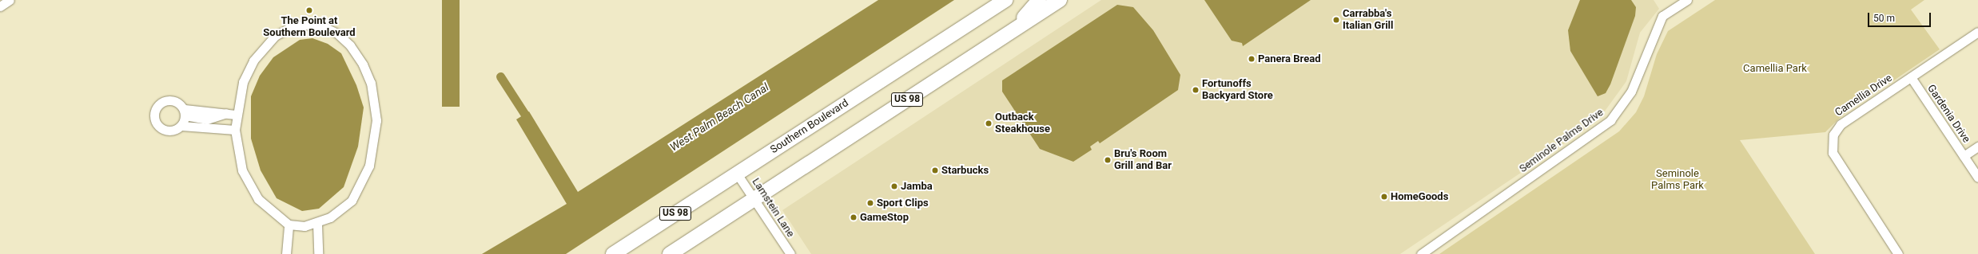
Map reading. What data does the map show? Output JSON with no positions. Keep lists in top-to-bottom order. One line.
{"streets":{"highway":["US 98","Southern Boulevard"],"street":["Camellia Drive","Gardenia Drive","Seminole Palms Drive","Lamstein Lane"]},"crossings":[["Camellia Drive","Gardenia Drive"],["US 98","Lamstein Lane"],["Southern Boulevard","Lamstein Lane"]],"water":["West Palm Beach Canal"],"parks":["Camellia Park","Seminole Palms Park"],"places":["The Point at Southern Boulevard","Carrabba's Italian Grill","Panera Bread","Fortunoffs Backyard Store","Outback Steakhouse","Bru's Room Grill and Bar","Starbucks","Jamba","HomeGoods","Sport Clips","GameStop"],"scale_bar":"50 m"}
